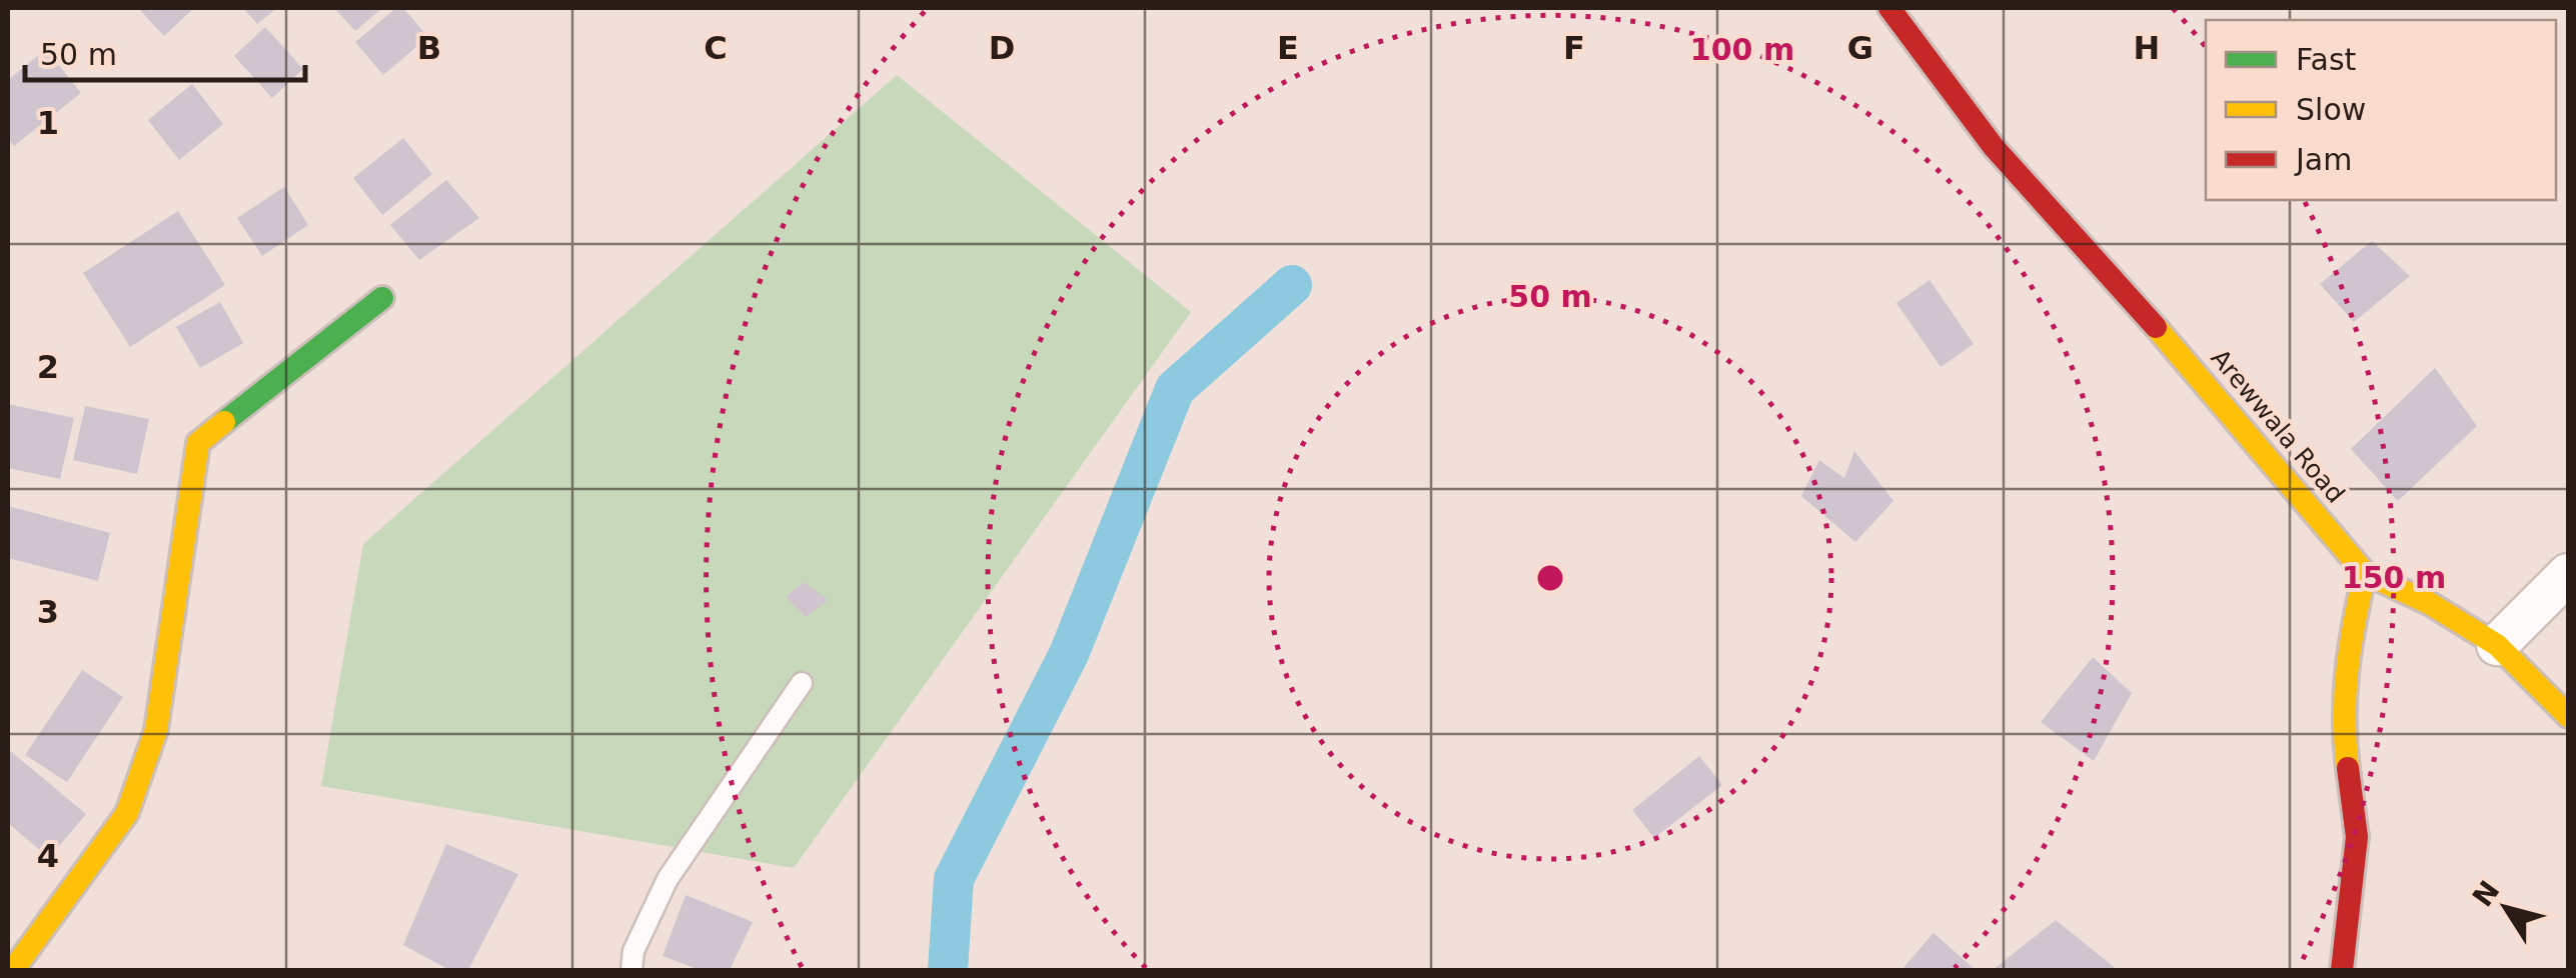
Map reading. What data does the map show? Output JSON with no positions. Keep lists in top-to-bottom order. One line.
{"streets":{"street":["Arewwala Road"]},"legend":["Fast","Slow","Jam"],"scale_bar":"50 m","north":"top left","grid":{"columns":["B","C","D","E","F","G","H"],"rows":["1","2","3","4"]},"rings":["100 m","50 m","150 m"]}
